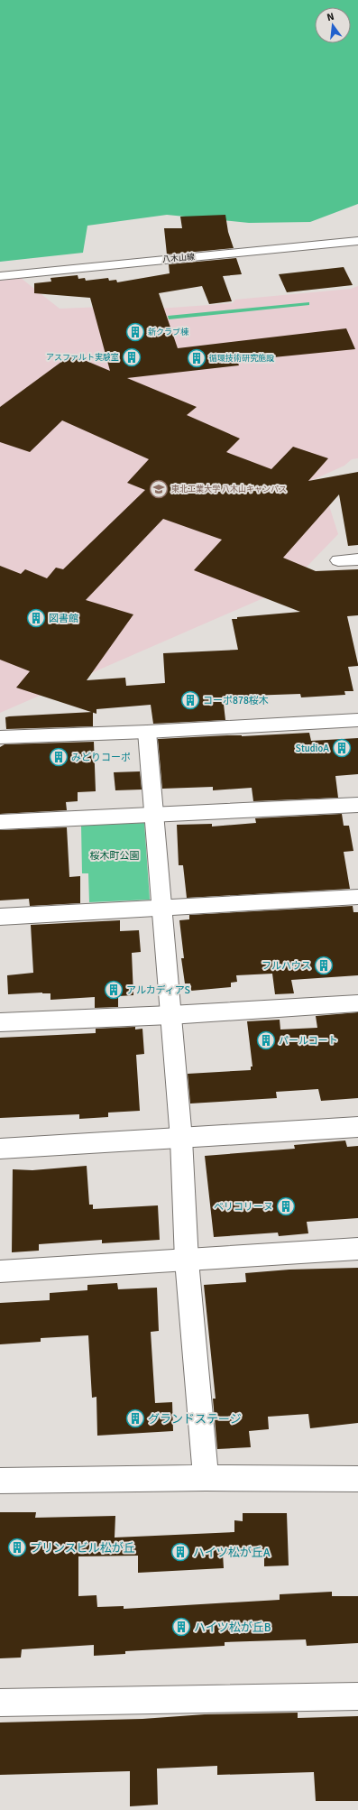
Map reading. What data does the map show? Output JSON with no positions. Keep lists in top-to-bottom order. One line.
{"streets":{"street":["八木山線"]},"parks":["桜木町公園"],"places":{"building":["新クラブ棟","アスファルト実験室","循環技術研究施設","図書館","コーポ878桜木","StudioA","みどりコーポ","フルハウス","アルカディアS","パールコート","ベリコリーヌ","グランドステージ","プリンスビル松が丘","ハイツ松が丘A","ハイツ松が丘B"],"school or university":["東北工業大学 八木山キャンパス"]},"north":"top"}
